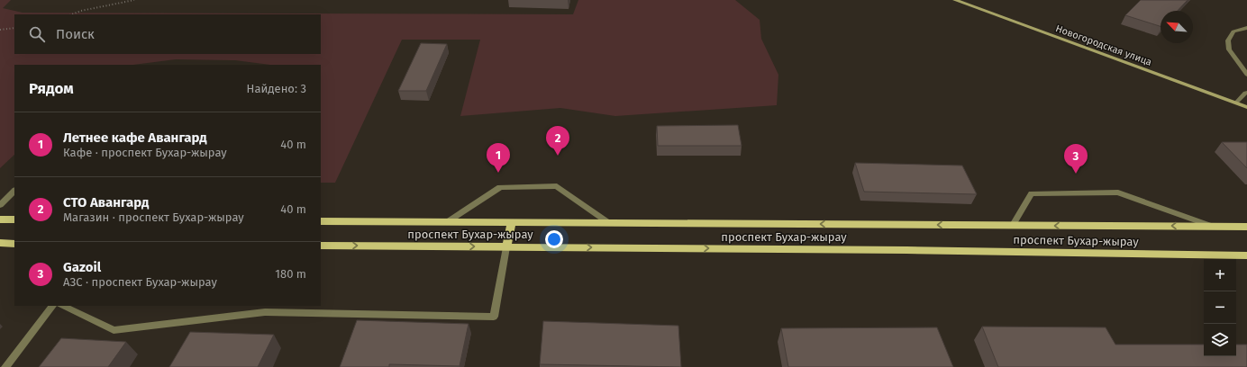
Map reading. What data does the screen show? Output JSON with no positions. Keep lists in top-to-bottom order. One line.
{"streets":{"main road":["проспект Бухар-жырау"],"street":["Новогородская улица"]},"north":"top left","page":{"search":"Поиск","heading":["Рядом","Найдено: 3"],"list":[{"mark":"1","name":"Летнее кафе Авангард","note":"Кафе · проспект Бухар-жырау","value":"40 m"},{"mark":"2","name":"СТО Авангард","note":"Магазин · проспект Бухар-жырау","value":"40 m"},{"mark":"3","name":"Gazoil","note":"АЗС · проспект Бухар-жырау","value":"180 m"}],"pins":["2","1","3"],"map_buttons":["+","−"]}}
